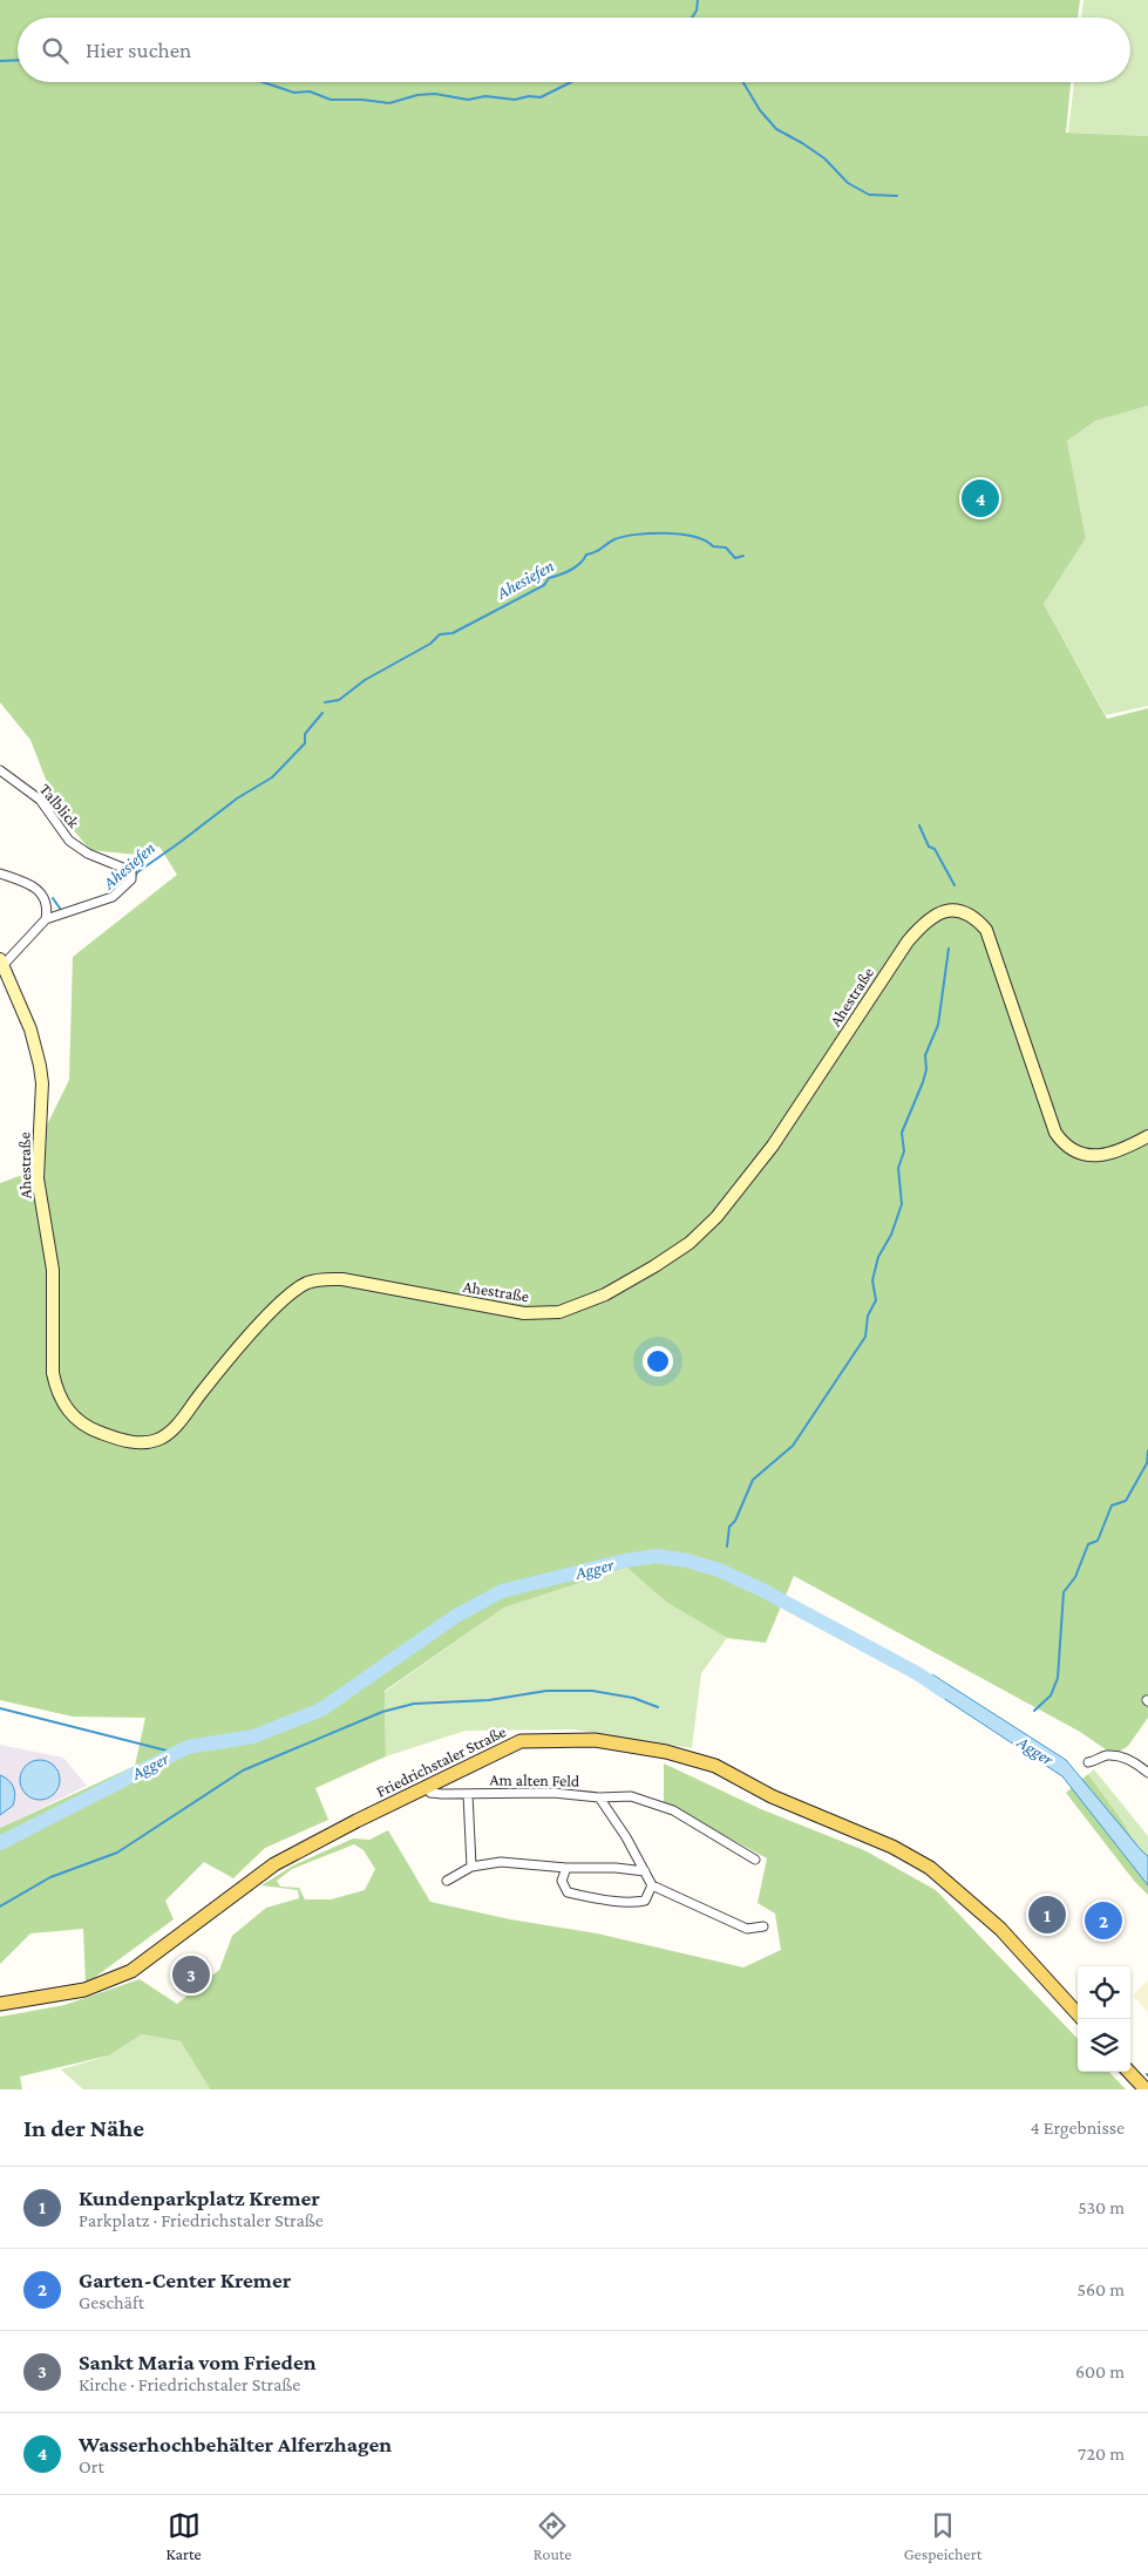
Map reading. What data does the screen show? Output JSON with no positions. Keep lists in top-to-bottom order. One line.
{"streets":{"main road":["Ahestraße","Friedrichstaler Straße"],"street":["Talblick","Am alten Feld"]},"crossings":[["Friedrichstaler Straße","Am alten Feld"]],"water":["Ahesiefen","Agger"],"page":{"search":"Hier suchen","pins":["4","1","2","3"],"heading":["In der Nähe","4 Ergebnisse"],"list":[{"mark":"1","name":"Kundenparkplatz Kremer","note":"Parkplatz · Friedrichstaler Straße","value":"530 m"},{"mark":"2","name":"Garten-Center Kremer","note":"Geschäft","value":"560 m"},{"mark":"3","name":"Sankt Maria vom Frieden","note":"Kirche · Friedrichstaler Straße","value":"600 m"},{"mark":"4","name":"Wasserhochbehälter Alferzhagen","note":"Ort","value":"720 m"}],"nav":["Karte","Route","Gespeichert"]}}
